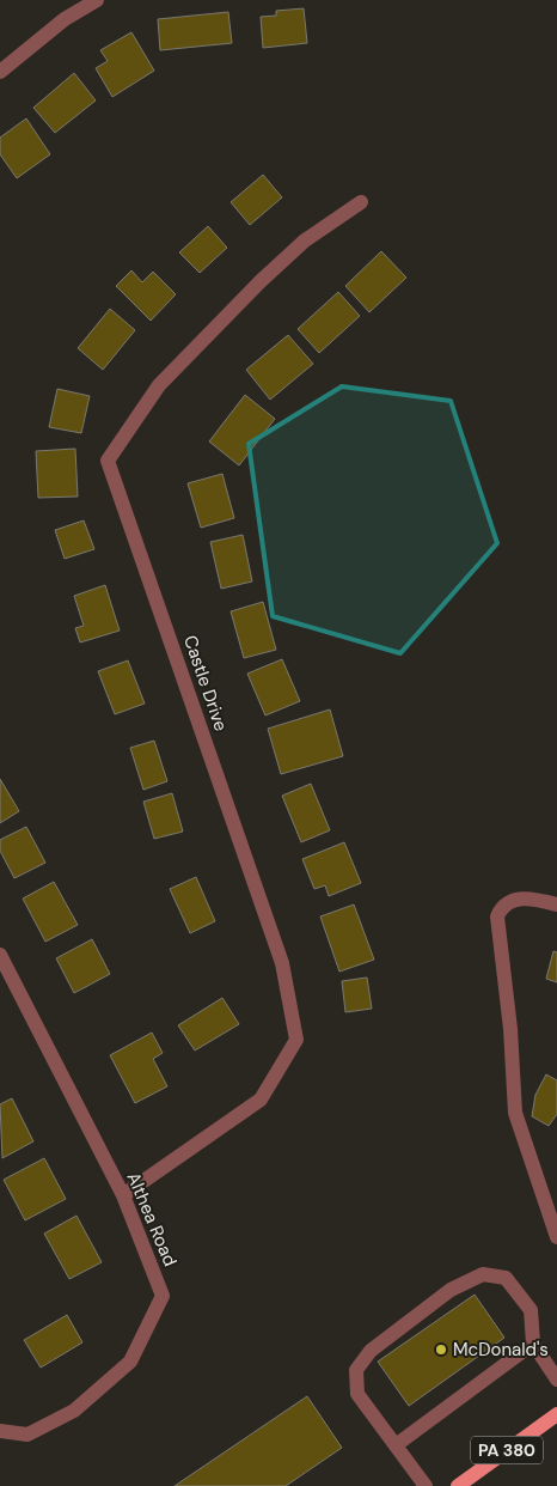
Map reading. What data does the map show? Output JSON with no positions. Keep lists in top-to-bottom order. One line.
{"streets":{"main road":["PA 380"],"street":["Castle Drive","Althea Road"]},"crossings":[["Castle Drive","Althea Road"]],"places":["McDonald's"]}
